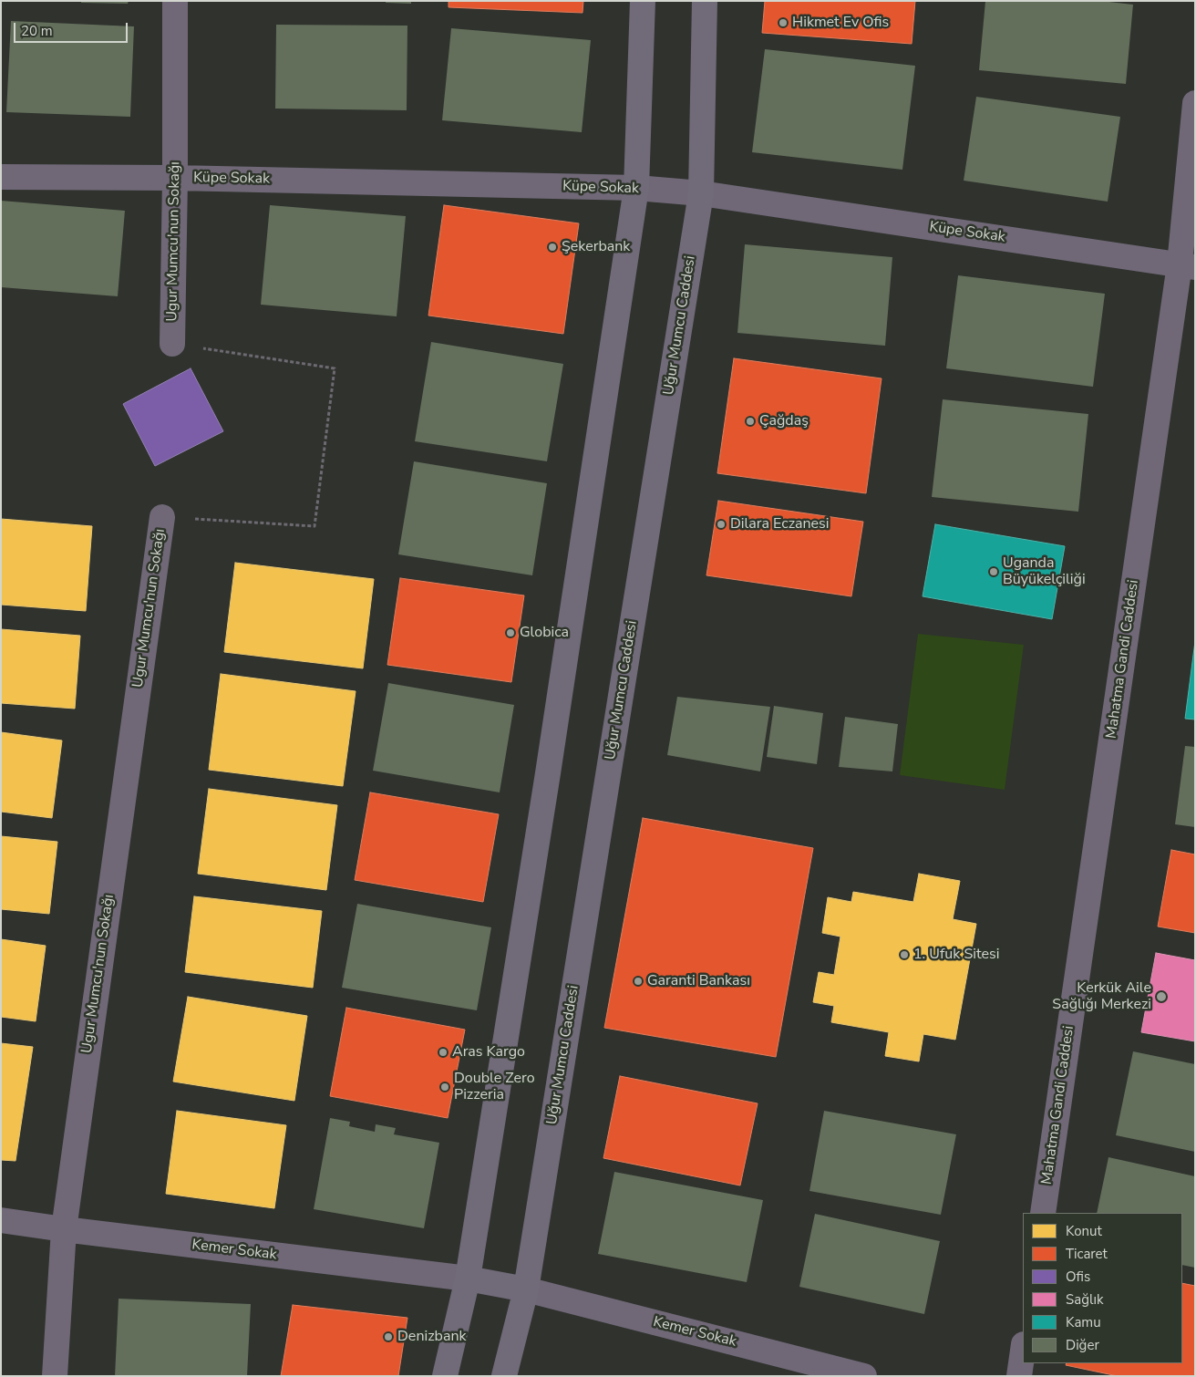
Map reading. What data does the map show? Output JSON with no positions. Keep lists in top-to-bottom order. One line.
{"streets":{"main road":["Uğur Mumcu Caddesi"],"street":["Küpe Sokak","Ugur Mumcu'nun Sokağı","Mahatma Gandi Caddesi","Kemer Sokak"]},"crossings":[["Küpe Sokak","Ugur Mumcu'nun Sokağı"],["Küpe Sokak","Uğur Mumcu Caddesi"],["Küpe Sokak","Mahatma Gandi Caddesi"],["Ugur Mumcu'nun Sokağı","Kemer Sokak"],["Uğur Mumcu Caddesi","Kemer Sokak"]],"places":["Hikmet Ev Ofis","Şekerbank","Çağdaş","Dilara Eczanesi","Uganda Büyükelçiliği","Globica","1. Ufuk Sitesi","Garanti Bankası","Kerkük Aile Sağlığı Merkezi","Aras Kargo","Double Zero Pizzeria","Denizbank"],"legend":["Konut","Ticaret","Ofis","Sağlık","Kamu","Diğer"],"scale_bar":"20 m"}
